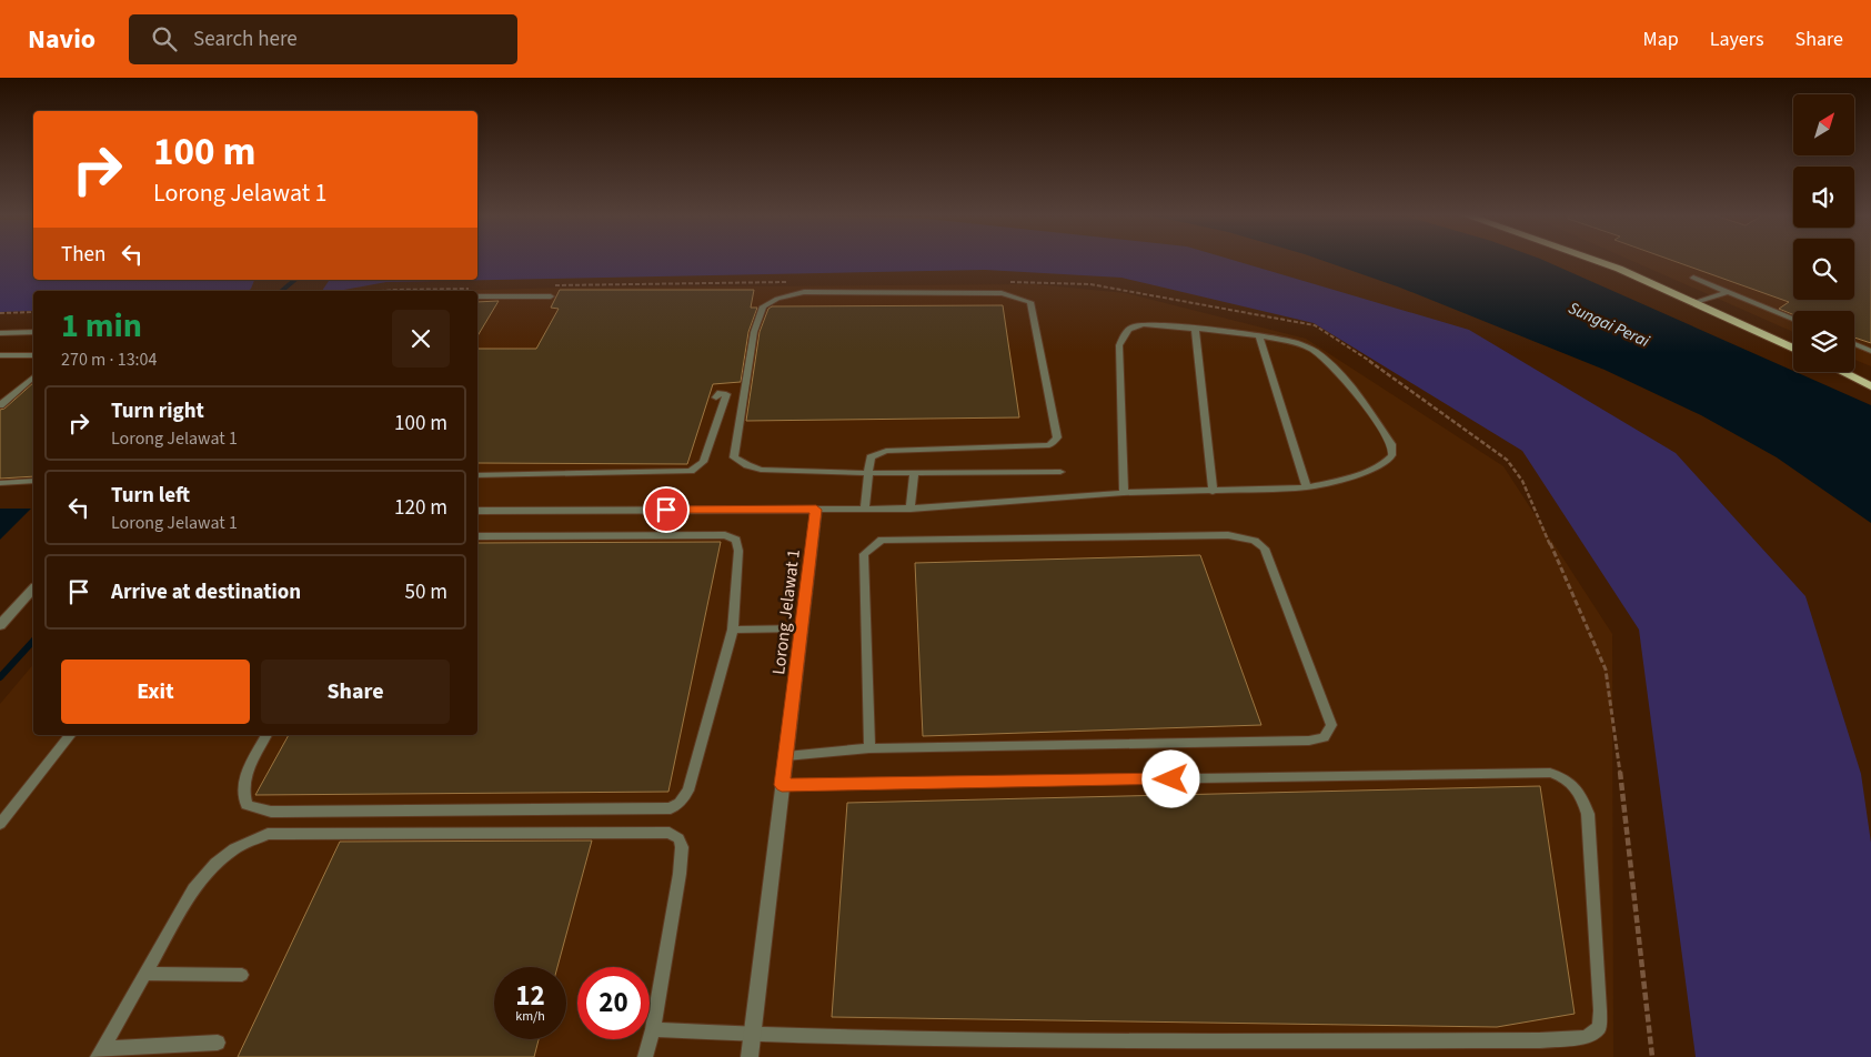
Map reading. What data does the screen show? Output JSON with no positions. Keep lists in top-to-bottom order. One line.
{"streets":{"street":["Lorong Jelawat 1"]},"water":["Sungai Perai"],"north":"top right","page":{"header":"Navio","search":"Search here","nav":["Map","Layers","Share"],"turn":["100 m","Lorong Jelawat 1"],"then":"Then","heading":["1 min","270 m · 13:04"],"list":[{"name":"Turn right","note":"Lorong Jelawat 1","value":"100 m"},{"name":"Turn left","note":"Lorong Jelawat 1","value":"120 m"},{"name":"Arrive at destination","value":"50 m"}],"buttons":["Exit","Share"],"speed":"12 km/h","limit":"20"}}
